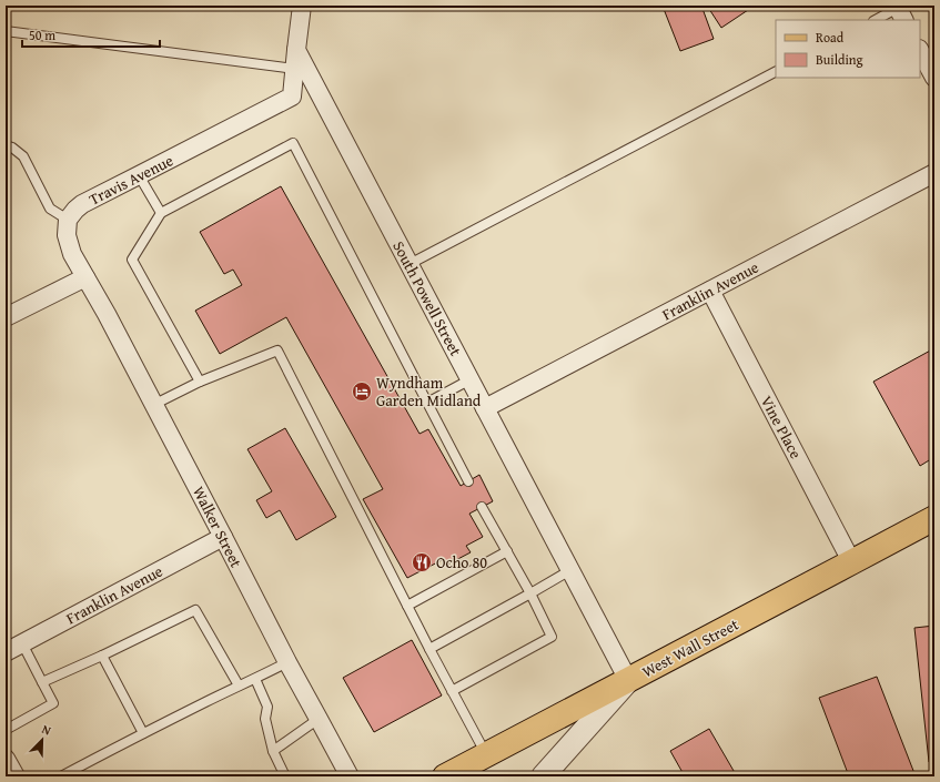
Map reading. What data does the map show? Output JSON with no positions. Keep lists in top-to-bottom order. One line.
{"streets":{"main road":["West Wall Street"],"street":["Travis Avenue","Franklin Avenue","South Powell Street","Vine Place","Walker Street"]},"crossings":[["Travis Avenue","South Powell Street"],["Franklin Avenue","South Powell Street"],["Franklin Avenue","Vine Place"],["Franklin Avenue","Walker Street"],["South Powell Street","West Wall Street"],["Vine Place","West Wall Street"]],"places":{"hotel":["Wyndham Garden Midland"],"restaurant":["Ocho 80"]},"legend":["Road","Building"],"scale_bar":"50 m","north":"top right"}
